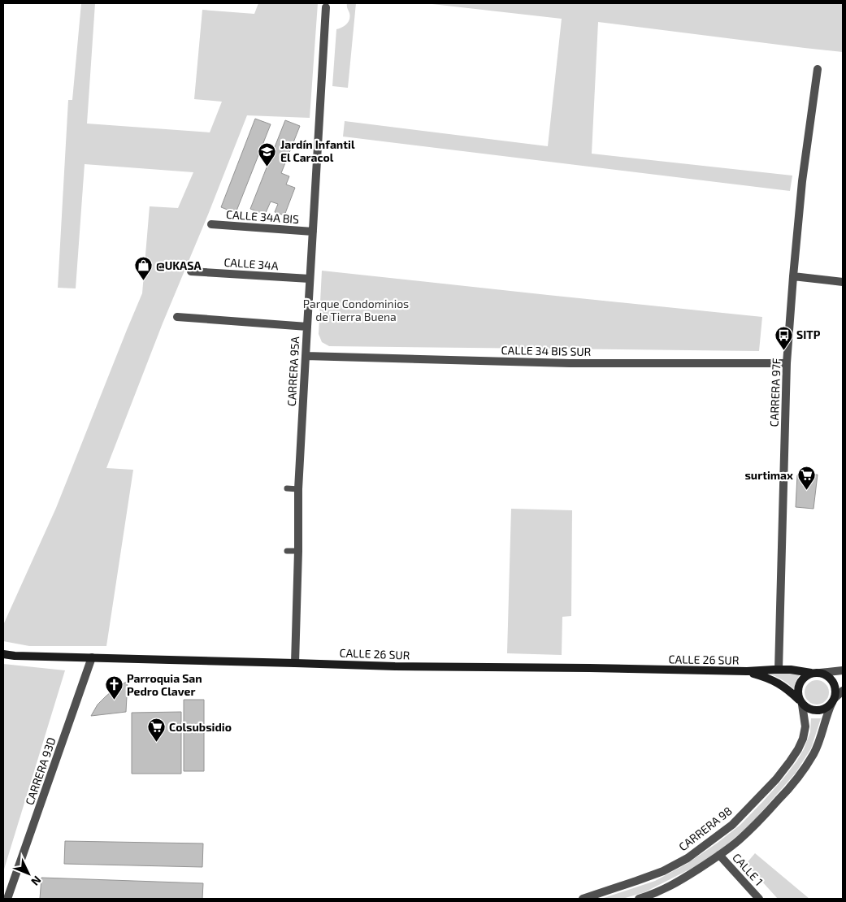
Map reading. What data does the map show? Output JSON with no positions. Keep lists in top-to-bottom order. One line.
{"streets":{"street":["CALLE 34A BIS","CALLE 34A","CALLE 34 BIS SUR","CARRERA 95A","CARRERA 97F","CALLE 26 SUR","CARRERA 93D","CARRERA 98","CALLE 1"]},"crossings":[["CALLE 34A BIS","CARRERA 95A"],["CALLE 34A","CARRERA 95A"],["CALLE 34 BIS SUR","CARRERA 95A"],["CALLE 34 BIS SUR","CARRERA 97F"],["CARRERA 95A","CALLE 26 SUR"],["CARRERA 97F","CALLE 26 SUR"],["CALLE 26 SUR","CARRERA 93D"],["CALLE 26 SUR","CARRERA 98"]],"parks":["Parque Condominios de Tierra Buena"],"places":{"school or university":["Jardín Infantil El Caracol"],"shop":["@UKASA"],"bus stop":["SITP"],"supermarket":["surtimax","Colsubsidio"],"church":["Parroquia San Pedro Claver"]},"north":"bottom right"}
